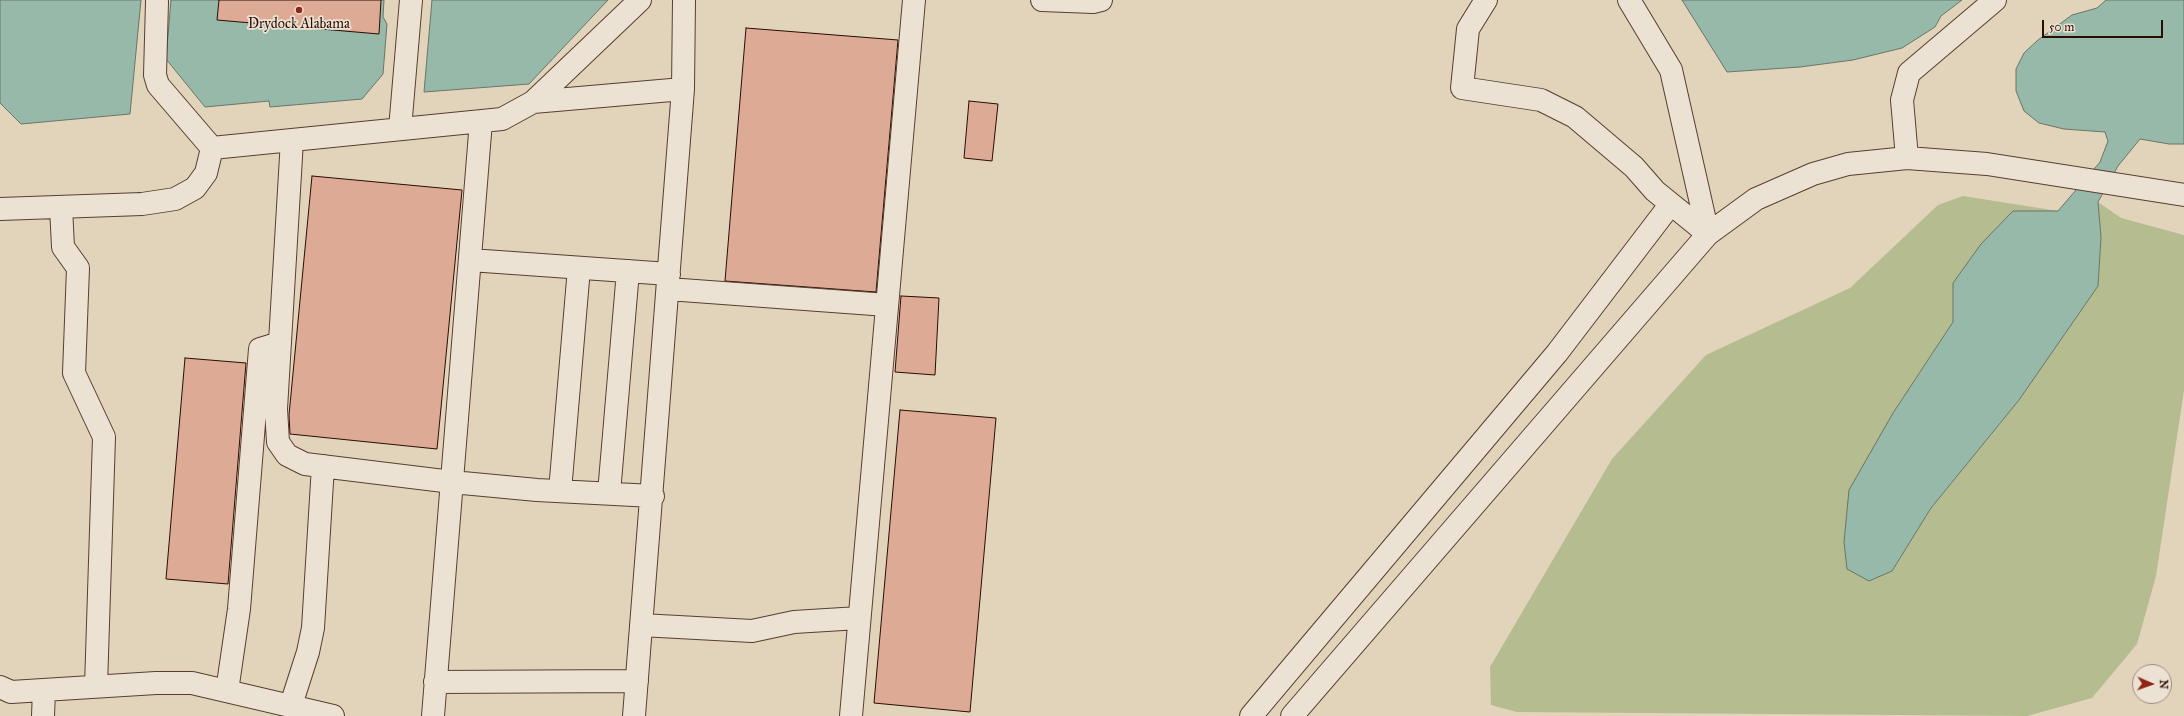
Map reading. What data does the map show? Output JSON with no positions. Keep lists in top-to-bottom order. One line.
{"places":["Drydock Alabama"],"scale_bar":"50 m","north":"right"}
